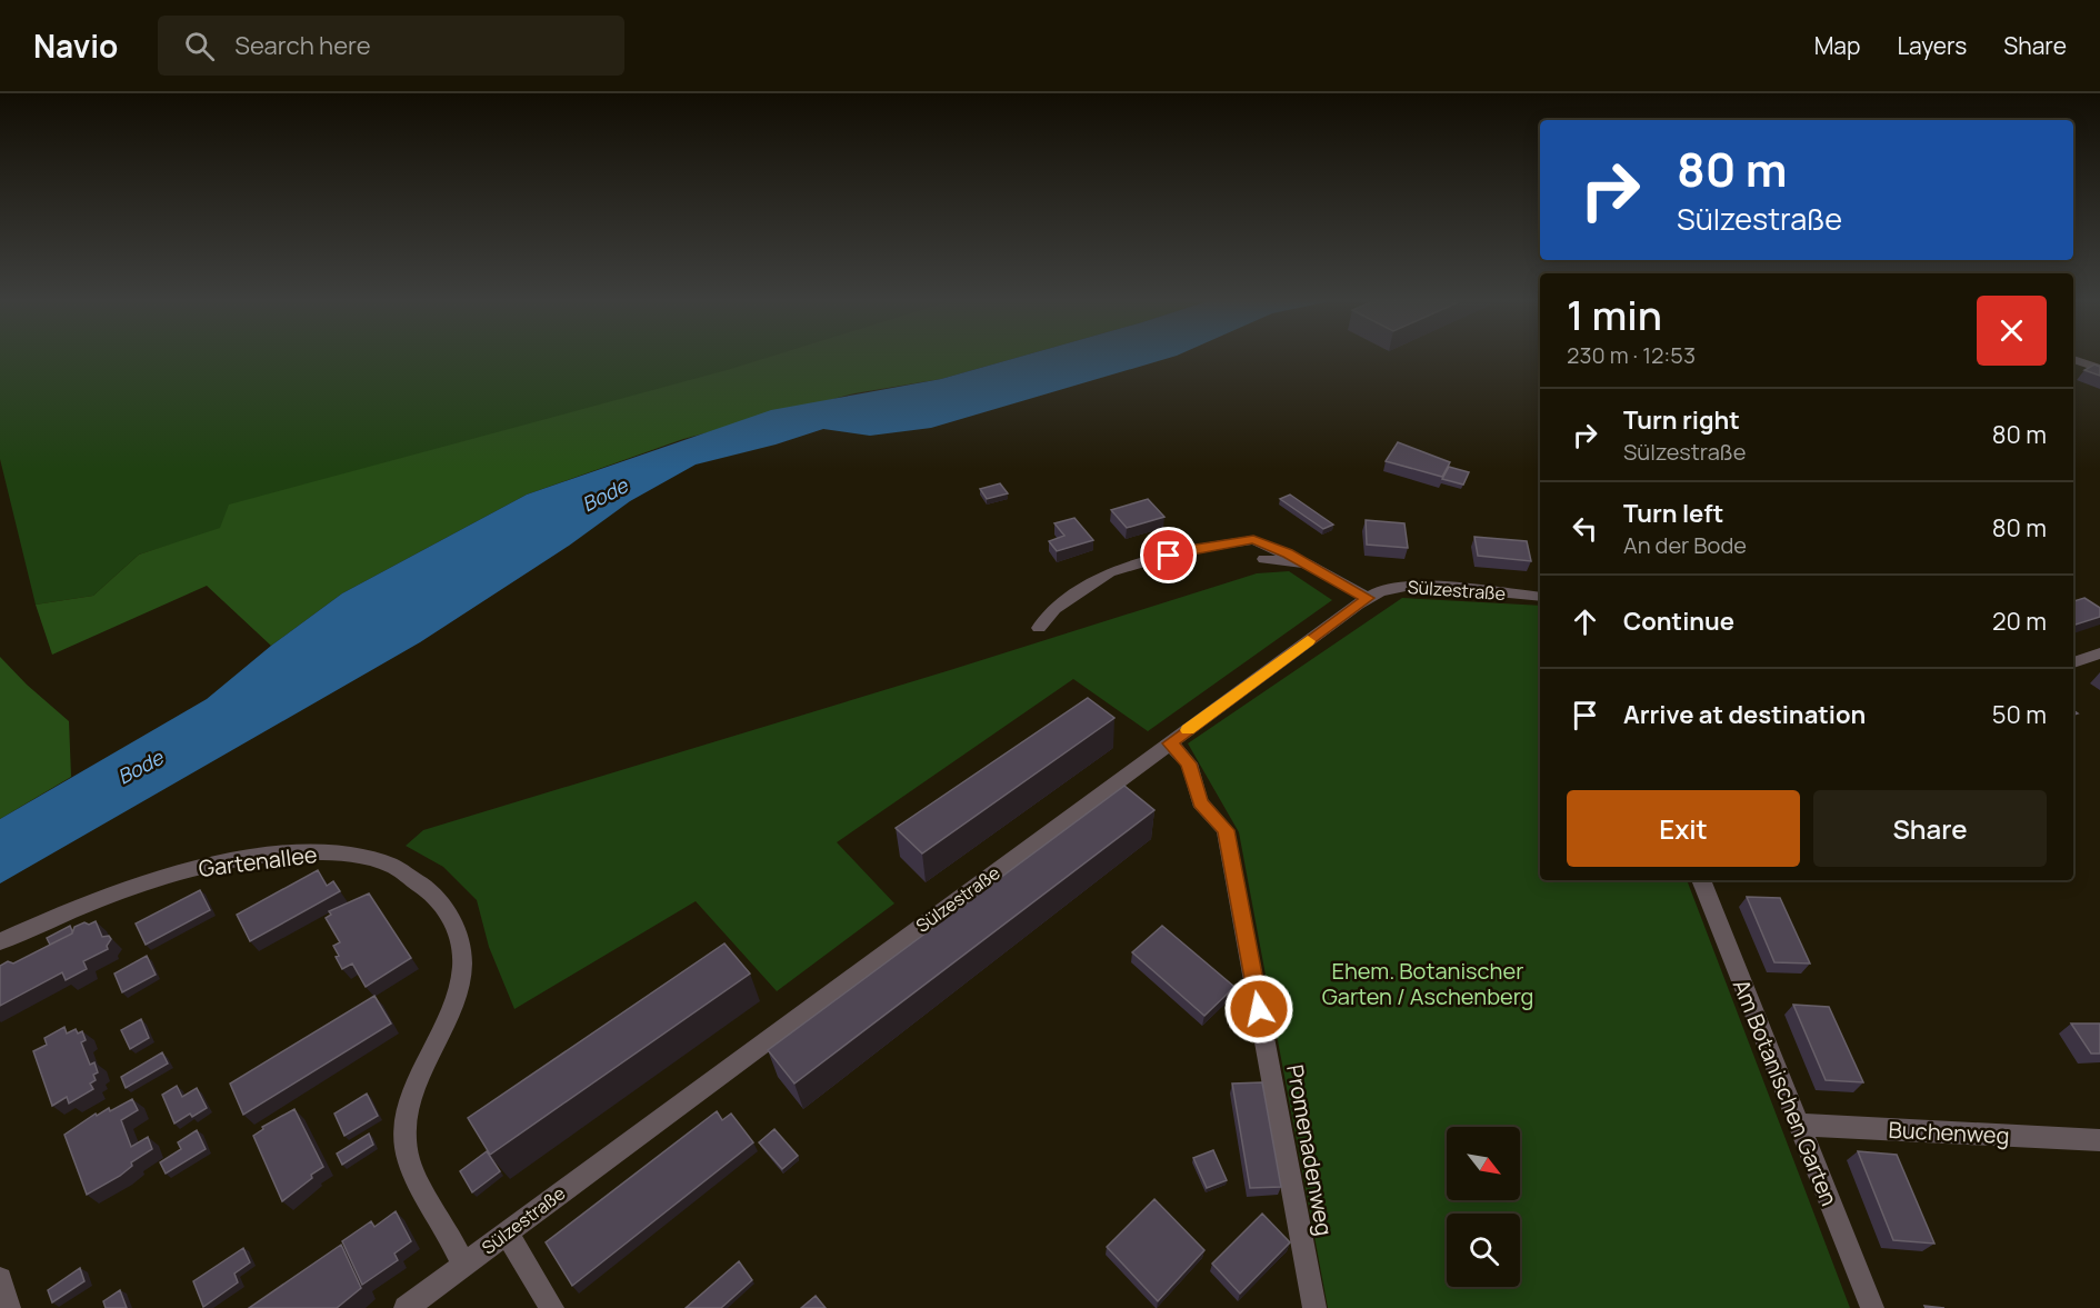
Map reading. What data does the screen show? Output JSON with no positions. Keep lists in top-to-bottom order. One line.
{"streets":{"street":["Sülzestraße","Gartenallee","Am Botanischen Garten","Buchenweg","Promenadenweg"]},"crossings":[["Sülzestraße","Gartenallee"],["Sülzestraße","Promenadenweg"],["Am Botanischen Garten","Buchenweg"]],"water":["Bode"],"parks":["Ehem. Botanischer Garten / Aschenberg"],"north":"bottom right","page":{"header":"Navio","search":"Search here","nav":["Map","Layers","Share"],"turn":["80 m","Sülzestraße"],"heading":["1 min","230 m · 12:53"],"list":[{"name":"Turn right","note":"Sülzestraße","value":"80 m"},{"name":"Turn left","note":"An der Bode","value":"80 m"},{"name":"Continue","value":"20 m"},{"name":"Arrive at destination","value":"50 m"}],"buttons":["Exit","Share"]}}
